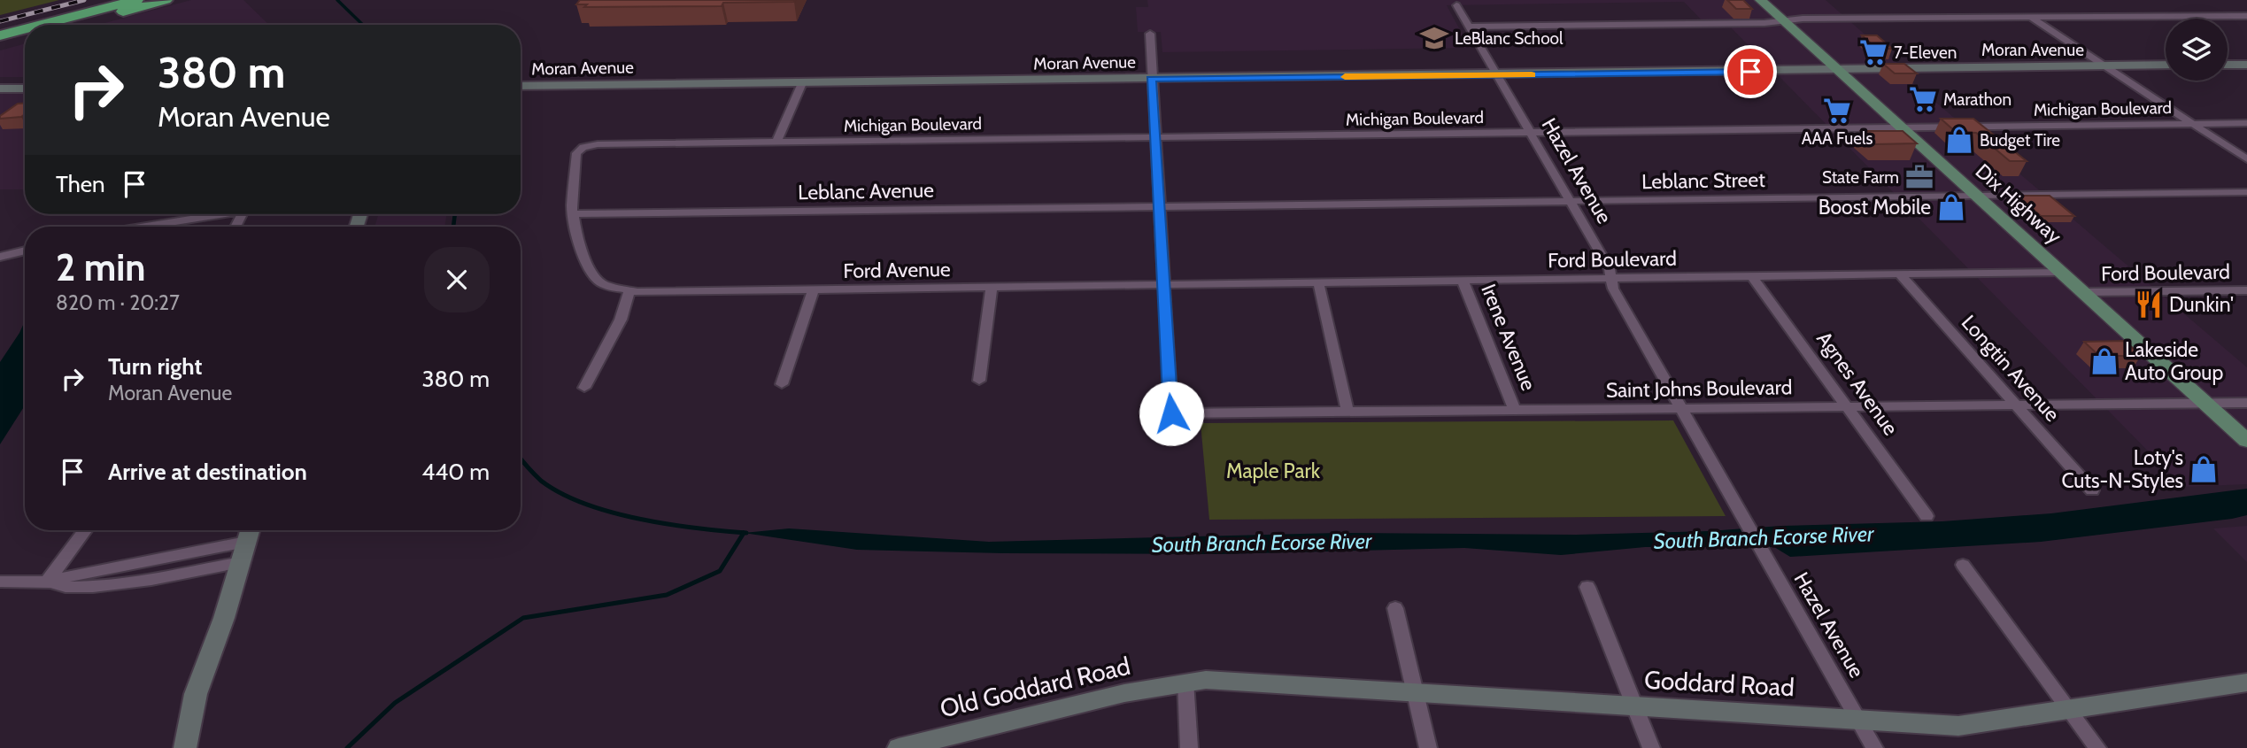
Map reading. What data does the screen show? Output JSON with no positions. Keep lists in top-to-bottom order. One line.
{"streets":{"main road":["Moran Avenue","Dix Highway","Goddard Road","Old Goddard Road"],"street":["Michigan Boulevard","Hazel Avenue","Leblanc Street","Leblanc Avenue","Ford Boulevard","Ford Avenue","Irene Avenue","Longtin Avenue","Agnes Avenue","Saint Johns Boulevard"]},"crossings":[["Moran Avenue","Hazel Avenue"],["Moran Avenue","Dix Highway"],["Michigan Boulevard","Hazel Avenue"],["Michigan Boulevard","Leblanc Avenue"],["Michigan Boulevard","Dix Highway"],["Hazel Avenue","Leblanc Street"],["Hazel Avenue","Ford Boulevard"],["Hazel Avenue","Saint Johns Boulevard"],["Hazel Avenue","Goddard Road"],["Leblanc Street","Leblanc Avenue"],["Leblanc Street","Dix Highway"],["Dix Highway","Ford Boulevard"],["Dix Highway","Saint Johns Boulevard"],["Ford Boulevard","Ford Avenue"],["Ford Boulevard","Irene Avenue"],["Ford Boulevard","Longtin Avenue"],["Ford Boulevard","Agnes Avenue"],["Ford Boulevard","Saint Johns Boulevard"],["Ford Avenue","Saint Johns Boulevard"],["Irene Avenue","Saint Johns Boulevard"],["Longtin Avenue","Saint Johns Boulevard"],["Agnes Avenue","Saint Johns Boulevard"],["Goddard Road","Old Goddard Road"]],"water":["South Branch Ecorse River"],"parks":["Maple Park"],"places":{"school or university":["LeBlanc School"],"supermarket":["7-Eleven","Marathon","AAA Fuels"],"shop":["Budget Tire","Boost Mobile","Lakeside Auto Group","Loty's Cuts-N-Styles"],"office":["State Farm"],"restaurant":["Dunkin'"]},"page":{"turn":["380 m","Moran Avenue"],"then":"Then","heading":["2 min","820 m · 20:27"],"list":[{"name":"Turn right","note":"Moran Avenue","value":"380 m"},{"name":"Arrive at destination","value":"440 m"}]}}
